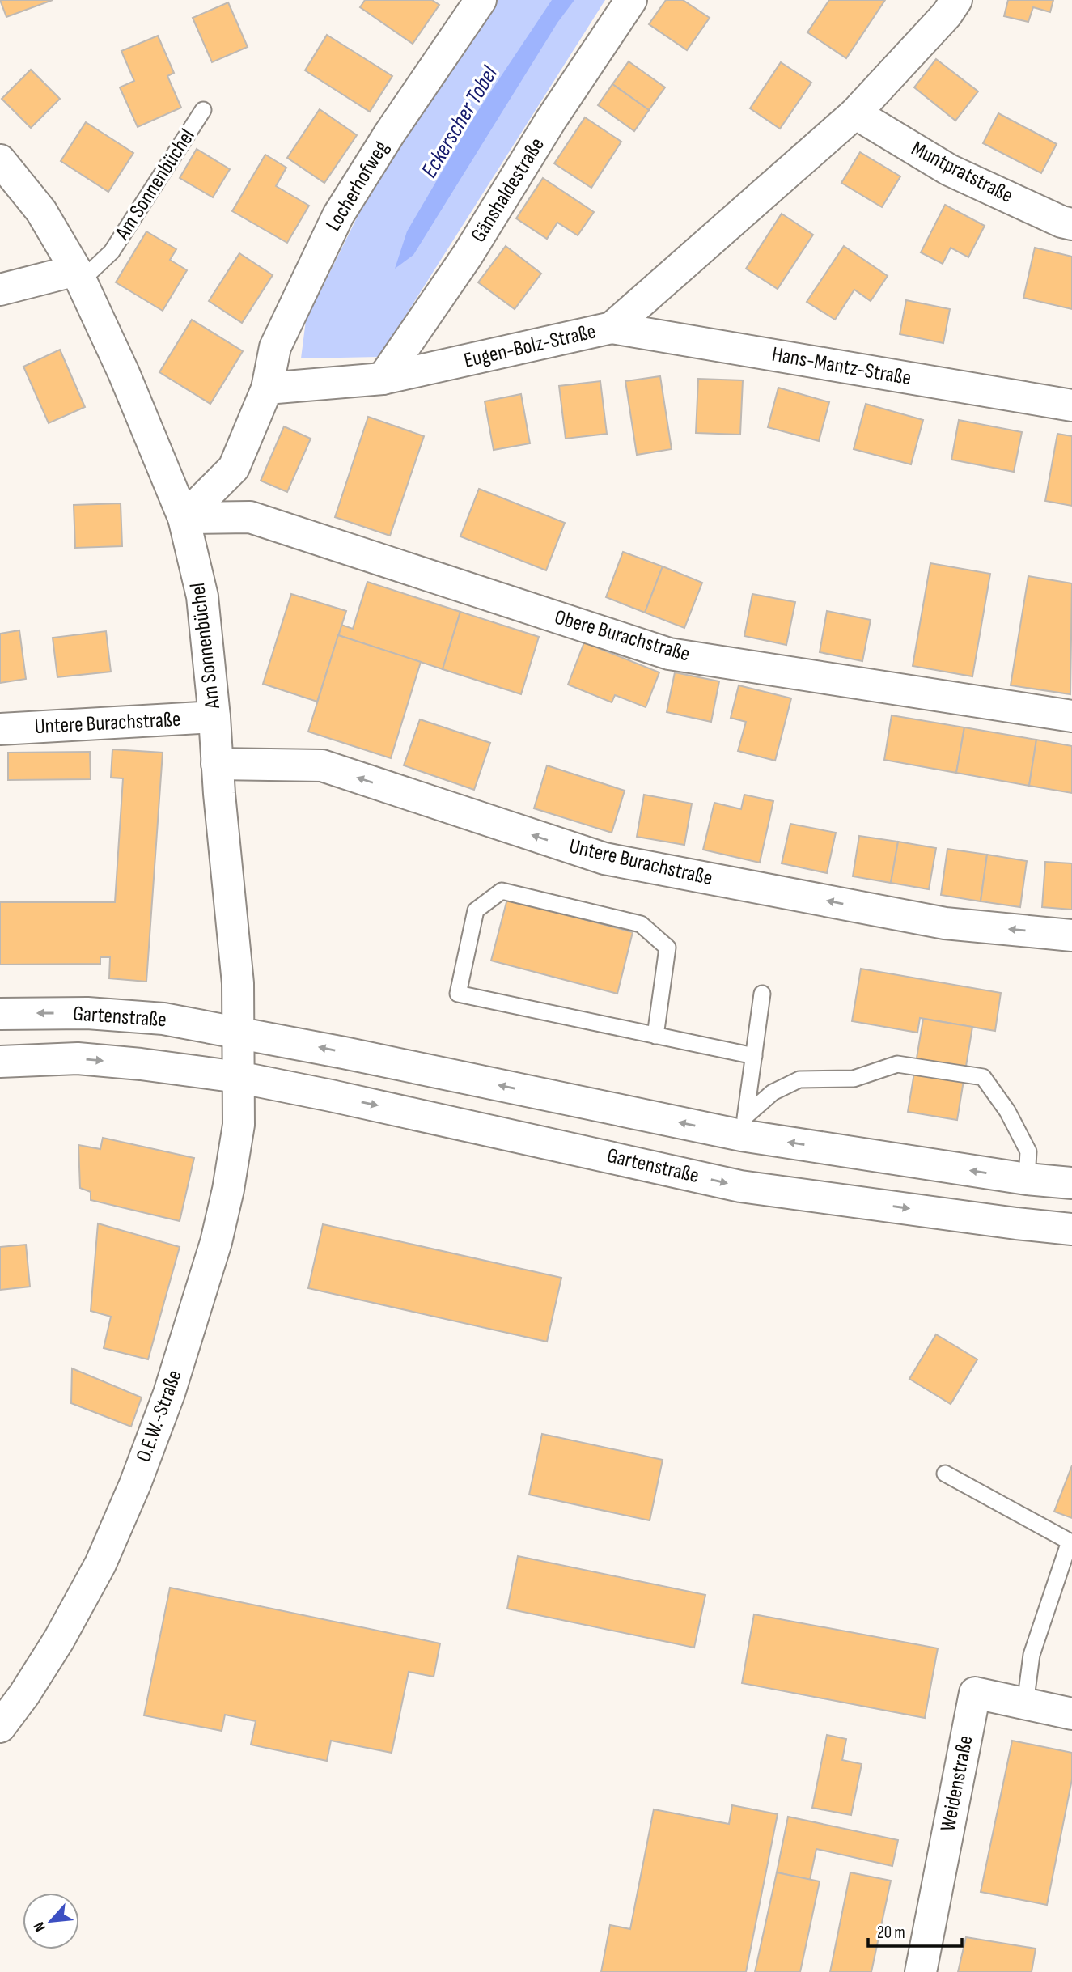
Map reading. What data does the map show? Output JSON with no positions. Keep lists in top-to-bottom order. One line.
{"streets":{"street":["Muntpratstraße","Am Sonnenbüchel","Locherhofweg","Gänshaldestraße","Eugen-Bolz-Straße","Hans-Mantz-Straße","Obere Burachstraße","Untere Burachstraße","Gartenstraße","O.E.W.-Straße","Weidenstraße"]},"crossings":[["Muntpratstraße","Eugen-Bolz-Straße"],["Am Sonnenbüchel","Obere Burachstraße"],["Am Sonnenbüchel","Untere Burachstraße"],["Am Sonnenbüchel","Gartenstraße"],["Locherhofweg","Eugen-Bolz-Straße"],["Gänshaldestraße","Eugen-Bolz-Straße"],["Eugen-Bolz-Straße","Hans-Mantz-Straße"],["Gartenstraße","O.E.W.-Straße"]],"one_way":["Untere Burachstraße"],"water":["Eckerscher Tobel"],"scale_bar":"20 m","north":"bottom left"}
